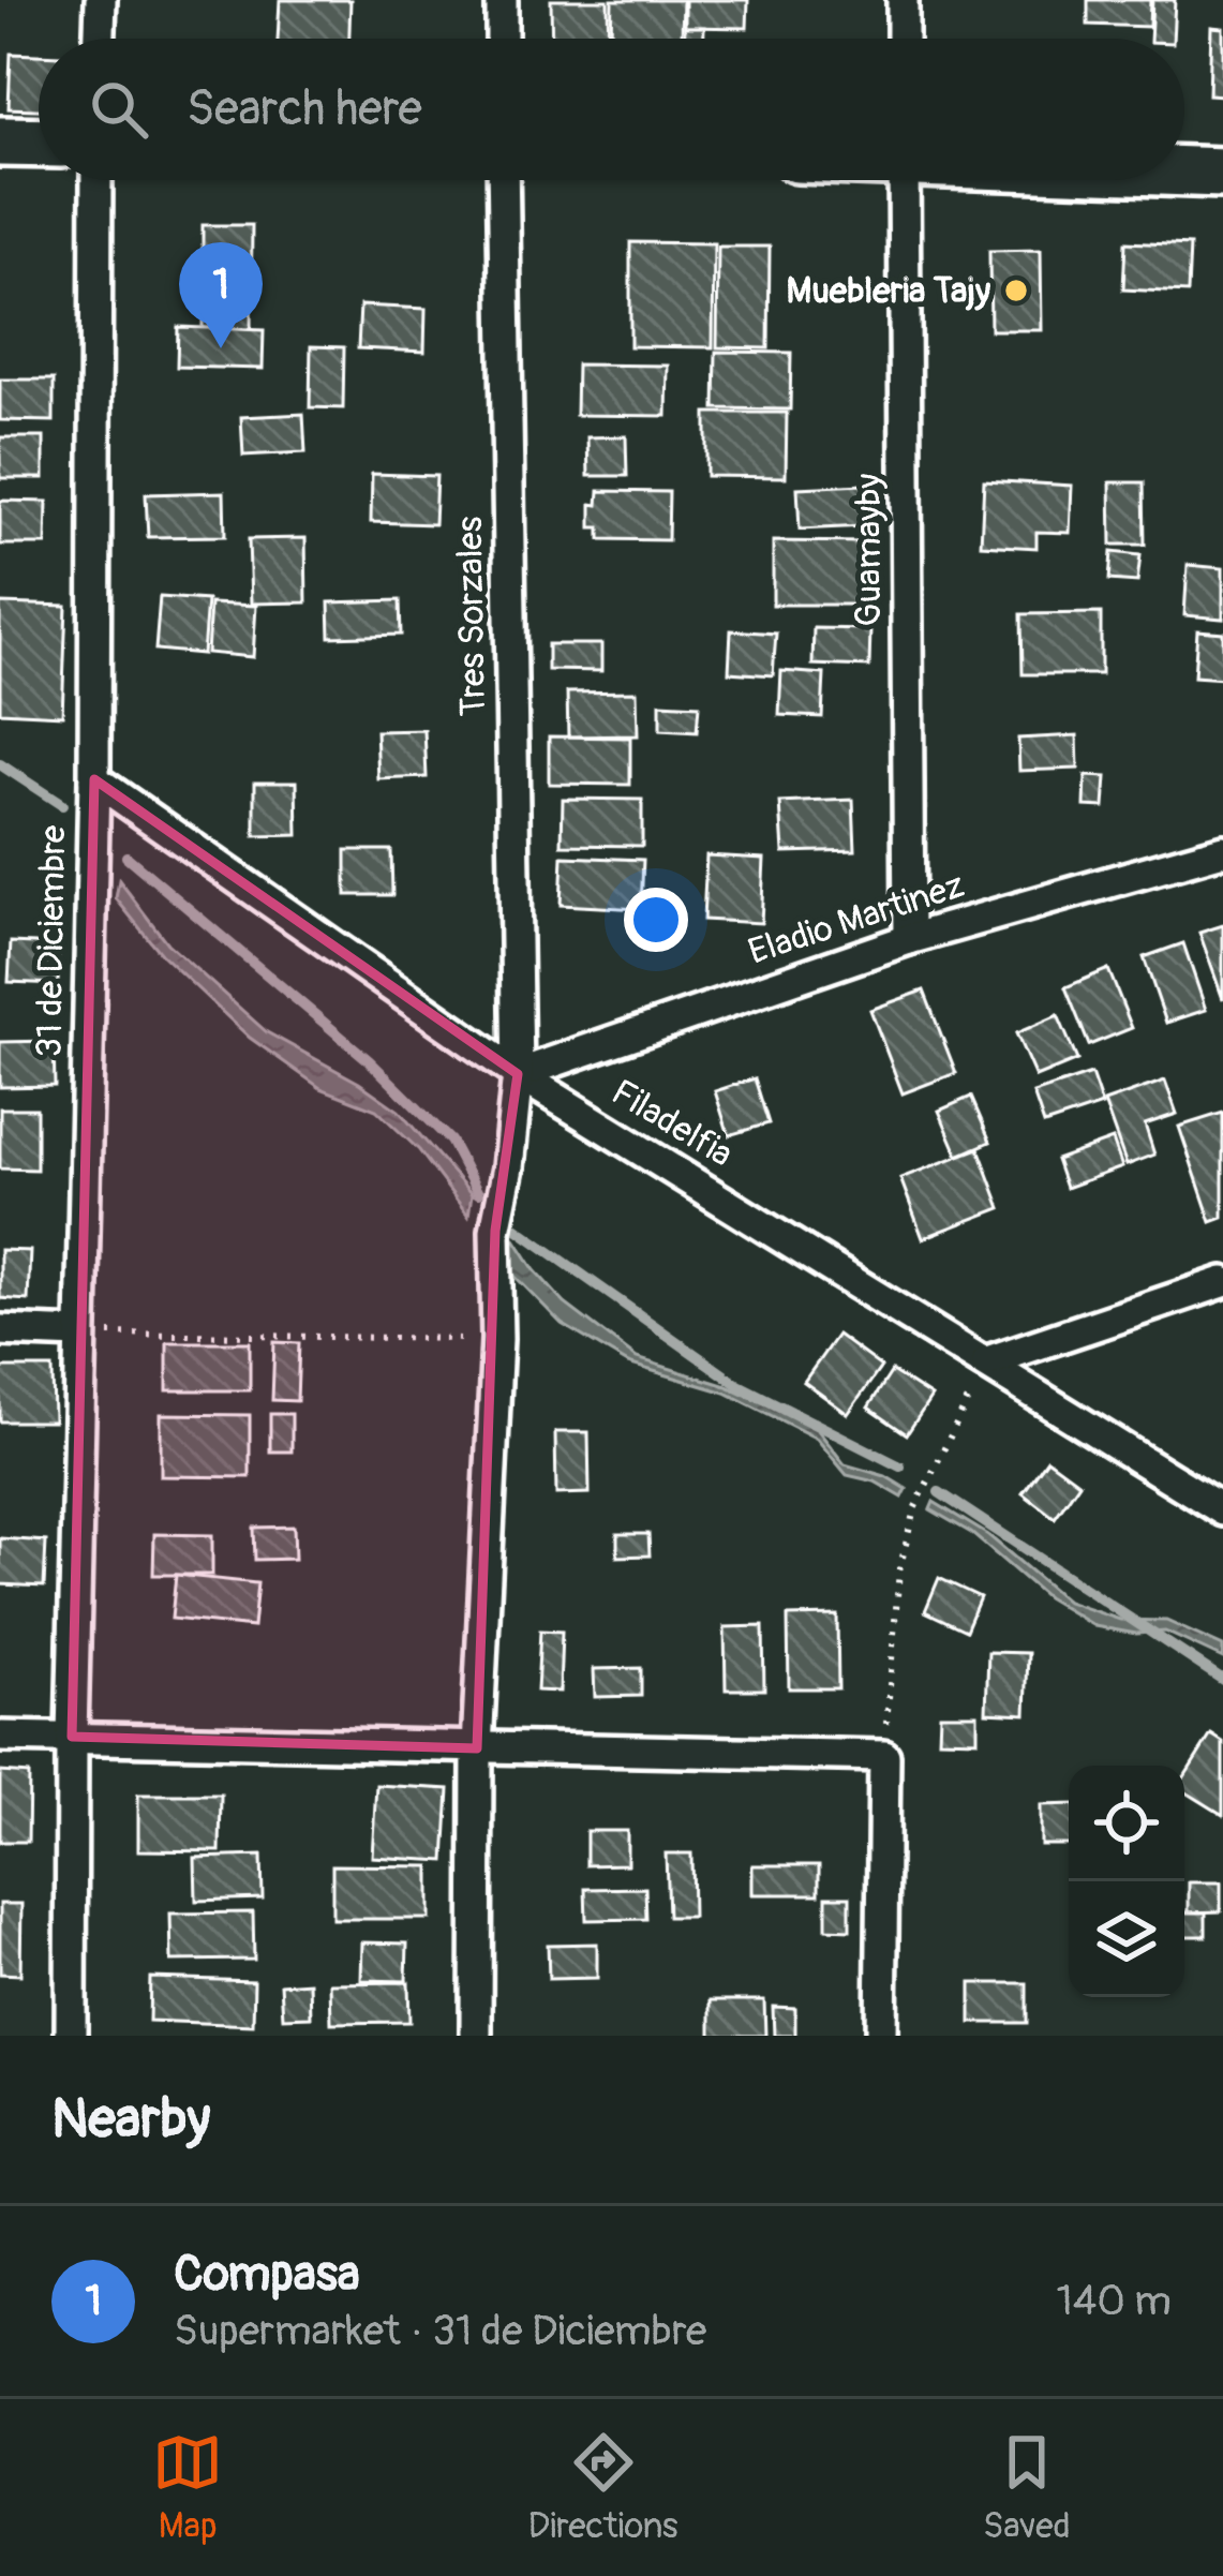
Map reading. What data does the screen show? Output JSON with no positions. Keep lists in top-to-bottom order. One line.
{"streets":{"street":["Guamayby","Tres Sorzales","Eladio Martinez","31 de Diciembre","Filadelfia"]},"crossings":[["Guamayby","Eladio Martinez"],["Tres Sorzales","Eladio Martinez"],["Tres Sorzales","Filadelfia"],["Eladio Martinez","Filadelfia"],["31 de Diciembre","Filadelfia"]],"places":["Muebleria Tajy"],"page":{"search":"Search here","pins":"1","heading":"Nearby","list":[{"mark":"1","name":"Compasa","note":"Supermarket · 31 de Diciembre","value":"140 m"}],"nav":["Map","Directions","Saved"]}}
